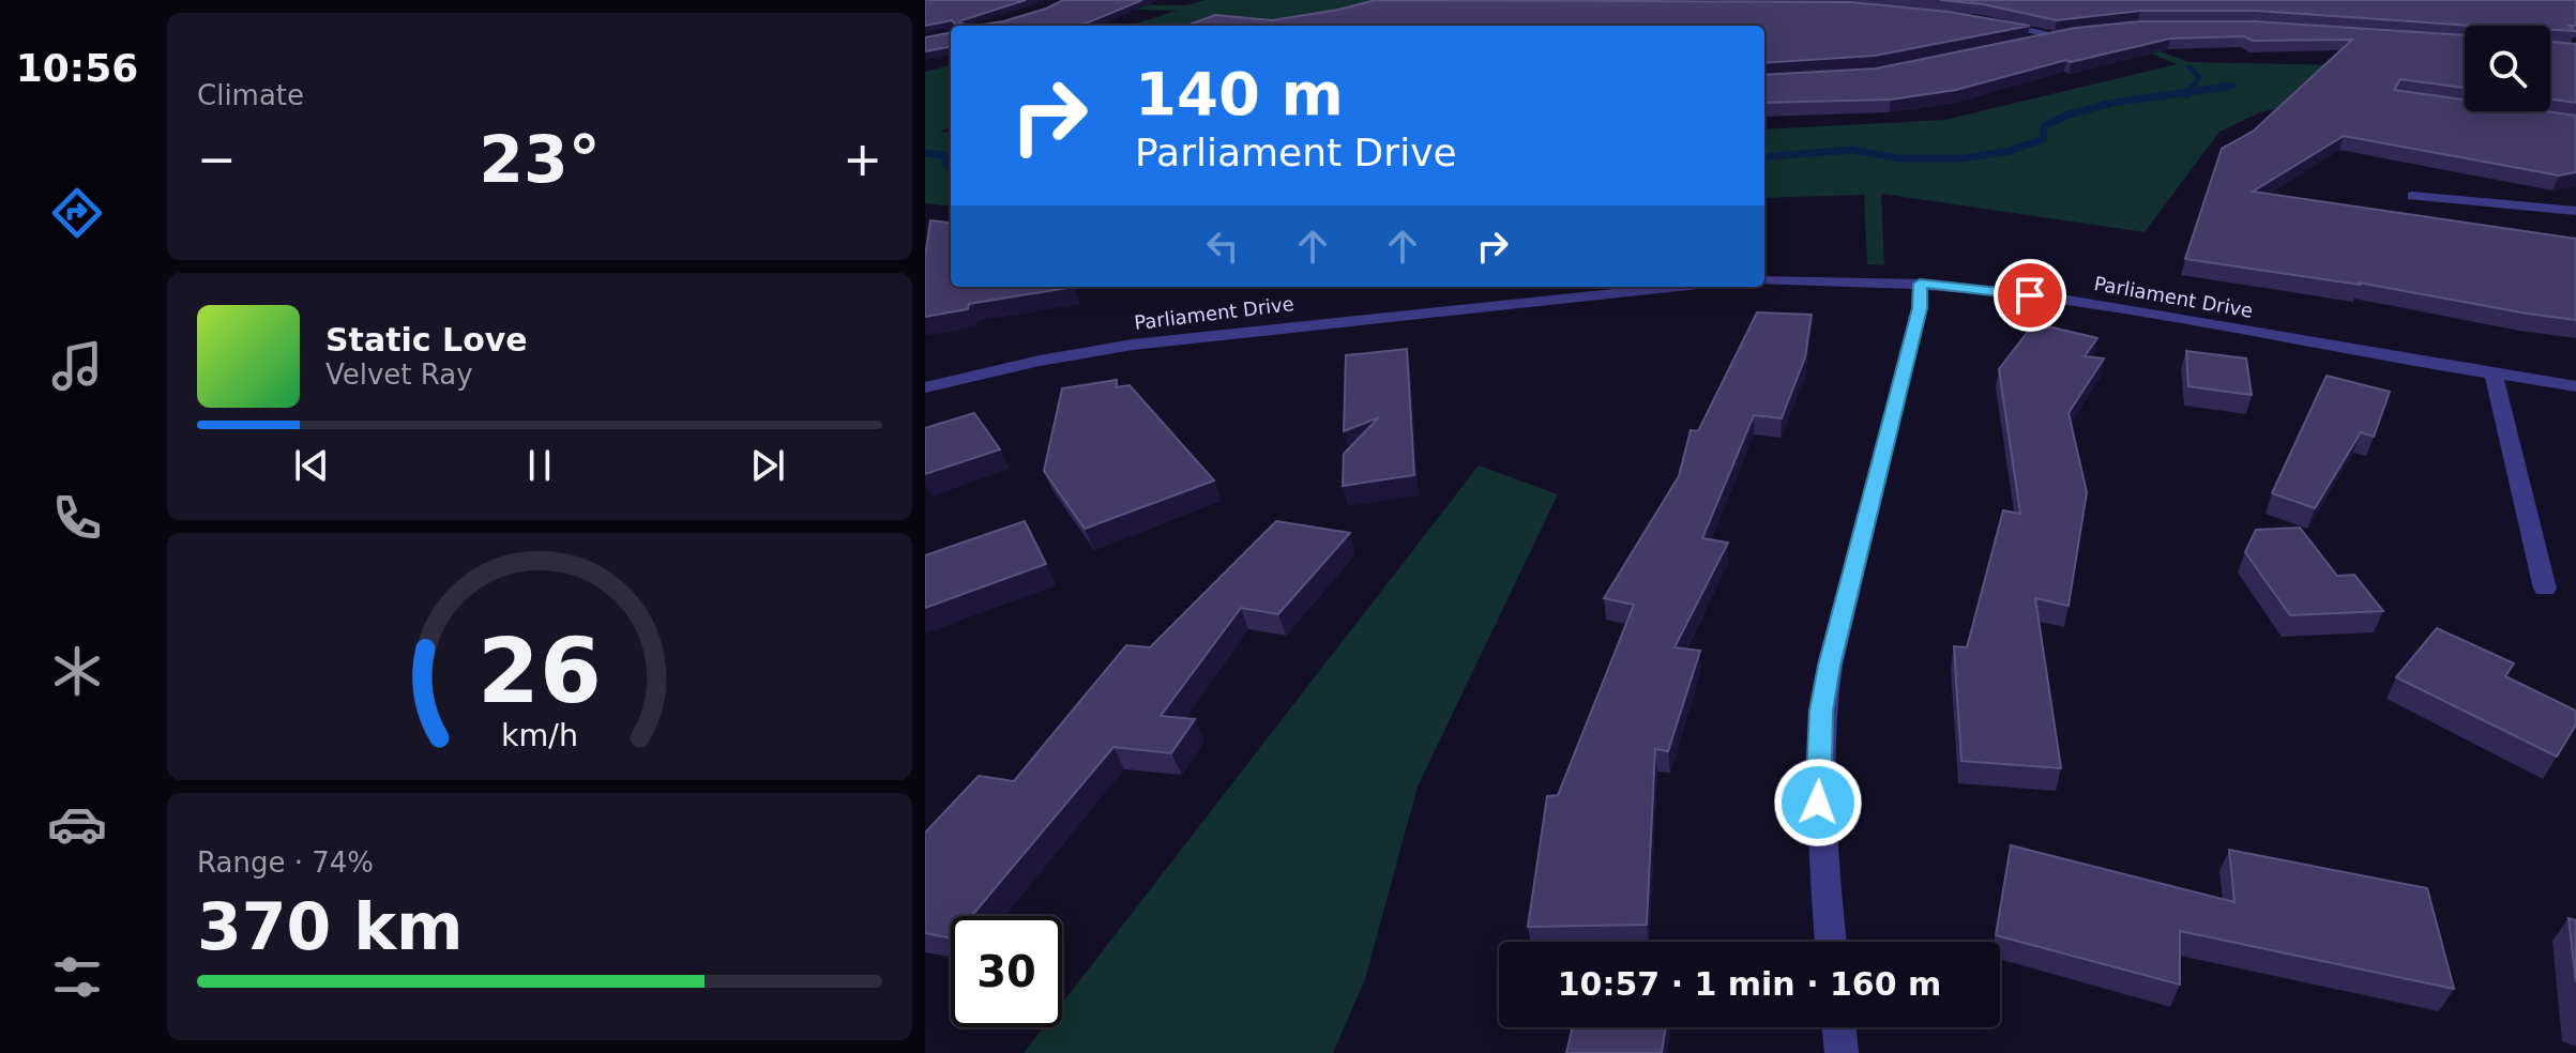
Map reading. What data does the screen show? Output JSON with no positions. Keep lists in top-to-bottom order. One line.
{"streets":{"street":["Parliament Drive"]},"page":{"tabs":"10:56","tile":["Climate",["Range · 74%","370 km"]],"turn":["140 m","Parliament Drive"],"heat":["−","23°","+"],"song":["Static Love","Velvet Ray"],"limit":"30","trip":"10:57 · 1 min · 160 m","gauge":["26","km/h"]}}
